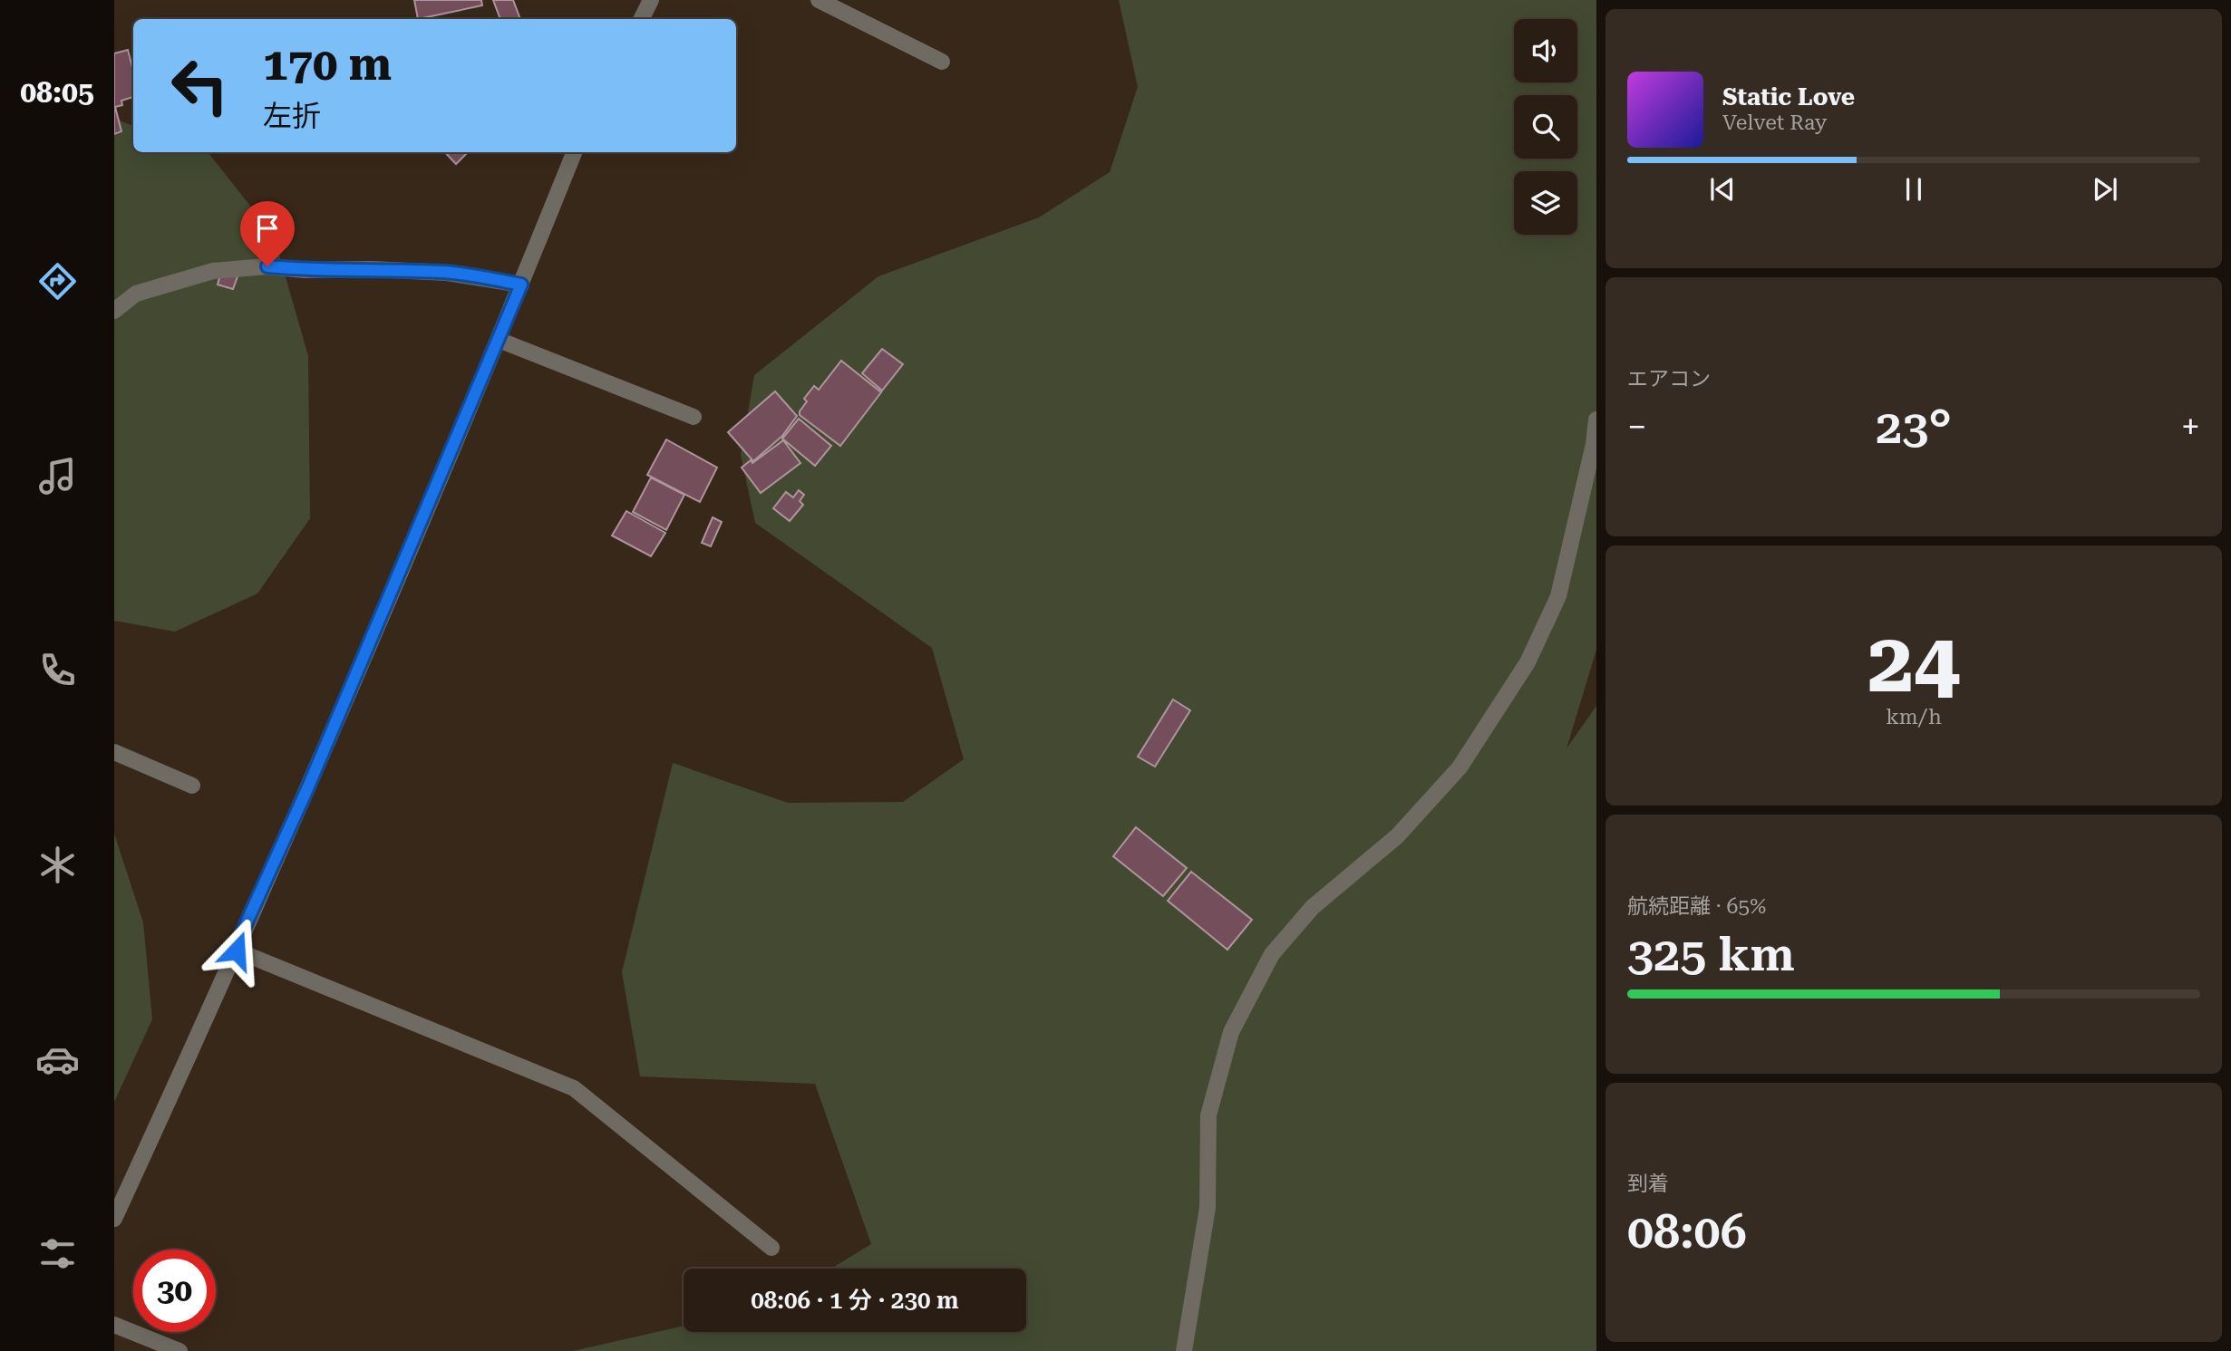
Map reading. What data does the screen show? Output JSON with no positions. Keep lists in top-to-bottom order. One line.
{"page":{"tabs":"08:05","turn":["170 m","左折"],"song":["Static Love","Velvet Ray"],"tile":["エアコン",["24","km/h"],["航続距離 · 65%","325 km"],["到着","08:06"]],"heat":["−","23°","+"],"limit":"30","trip":"08:06 · 1 分 · 230 m"}}
